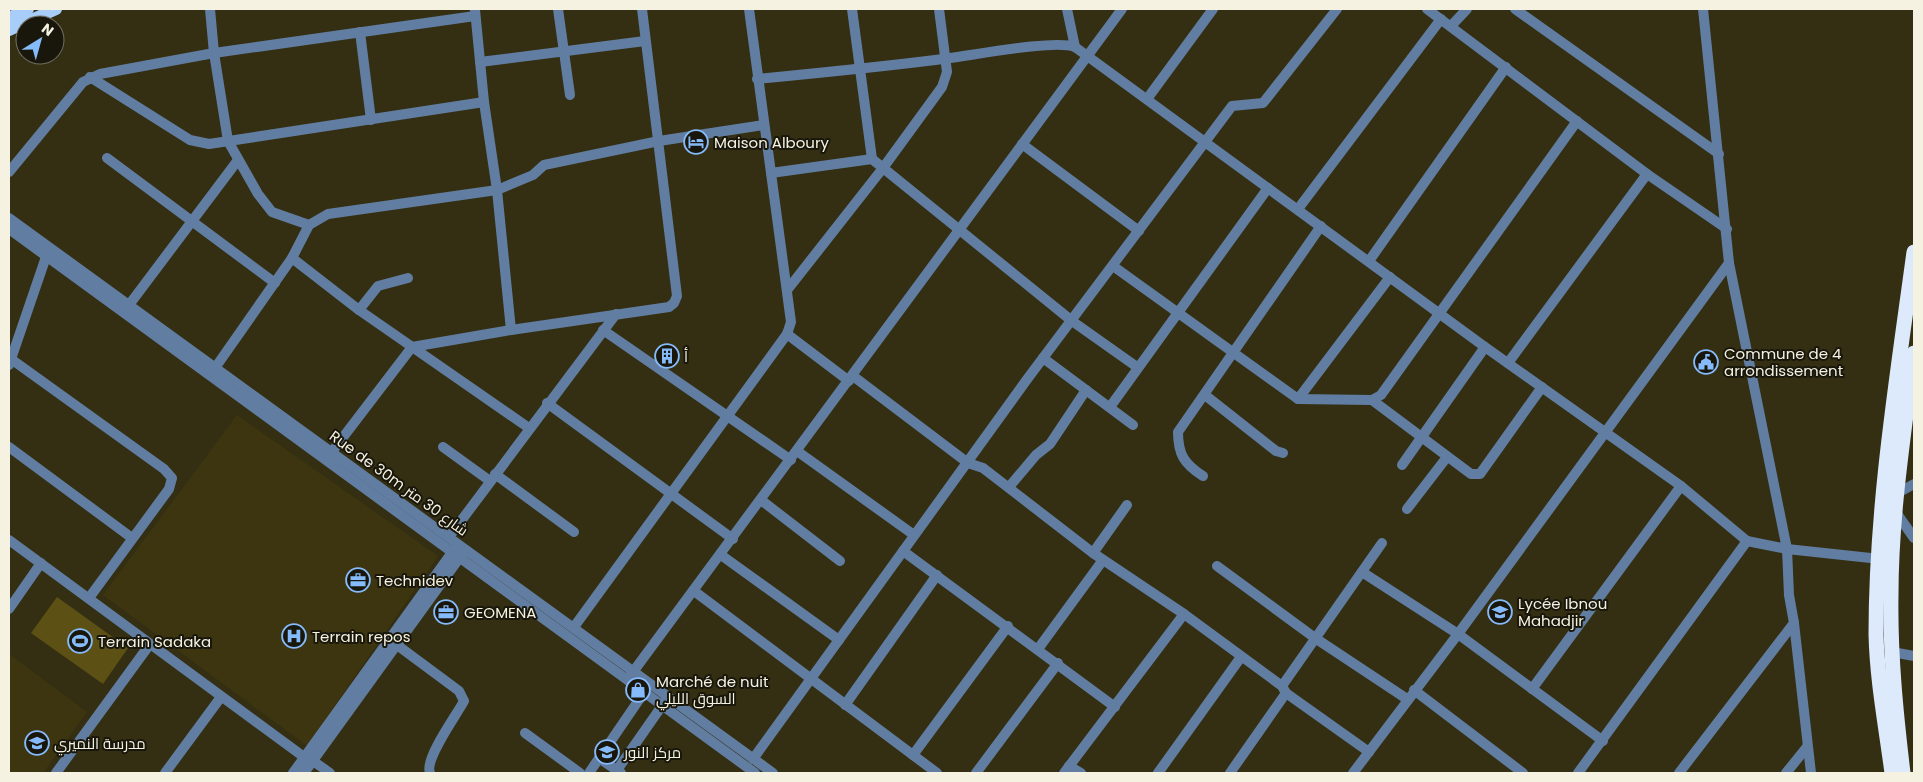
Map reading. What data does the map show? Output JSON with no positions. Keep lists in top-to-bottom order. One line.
{"streets":{"street":["Rue de 30m شارع 30 متر"]},"places":{"hotel":["Maison Alboury"],"building":["أ"],"public building":["Commune de 4 arrondissement"],"office":["Technidev","GEOMENA"],"school or university":["Lycée Ibnou Mahadjir","مدرسة النميري","مركز النور"],"hospital":["Terrain repos"],"sports":["Terrain Sadaka"],"shop":["Marché de nuit السوق الليلي"]},"north":"top right"}
